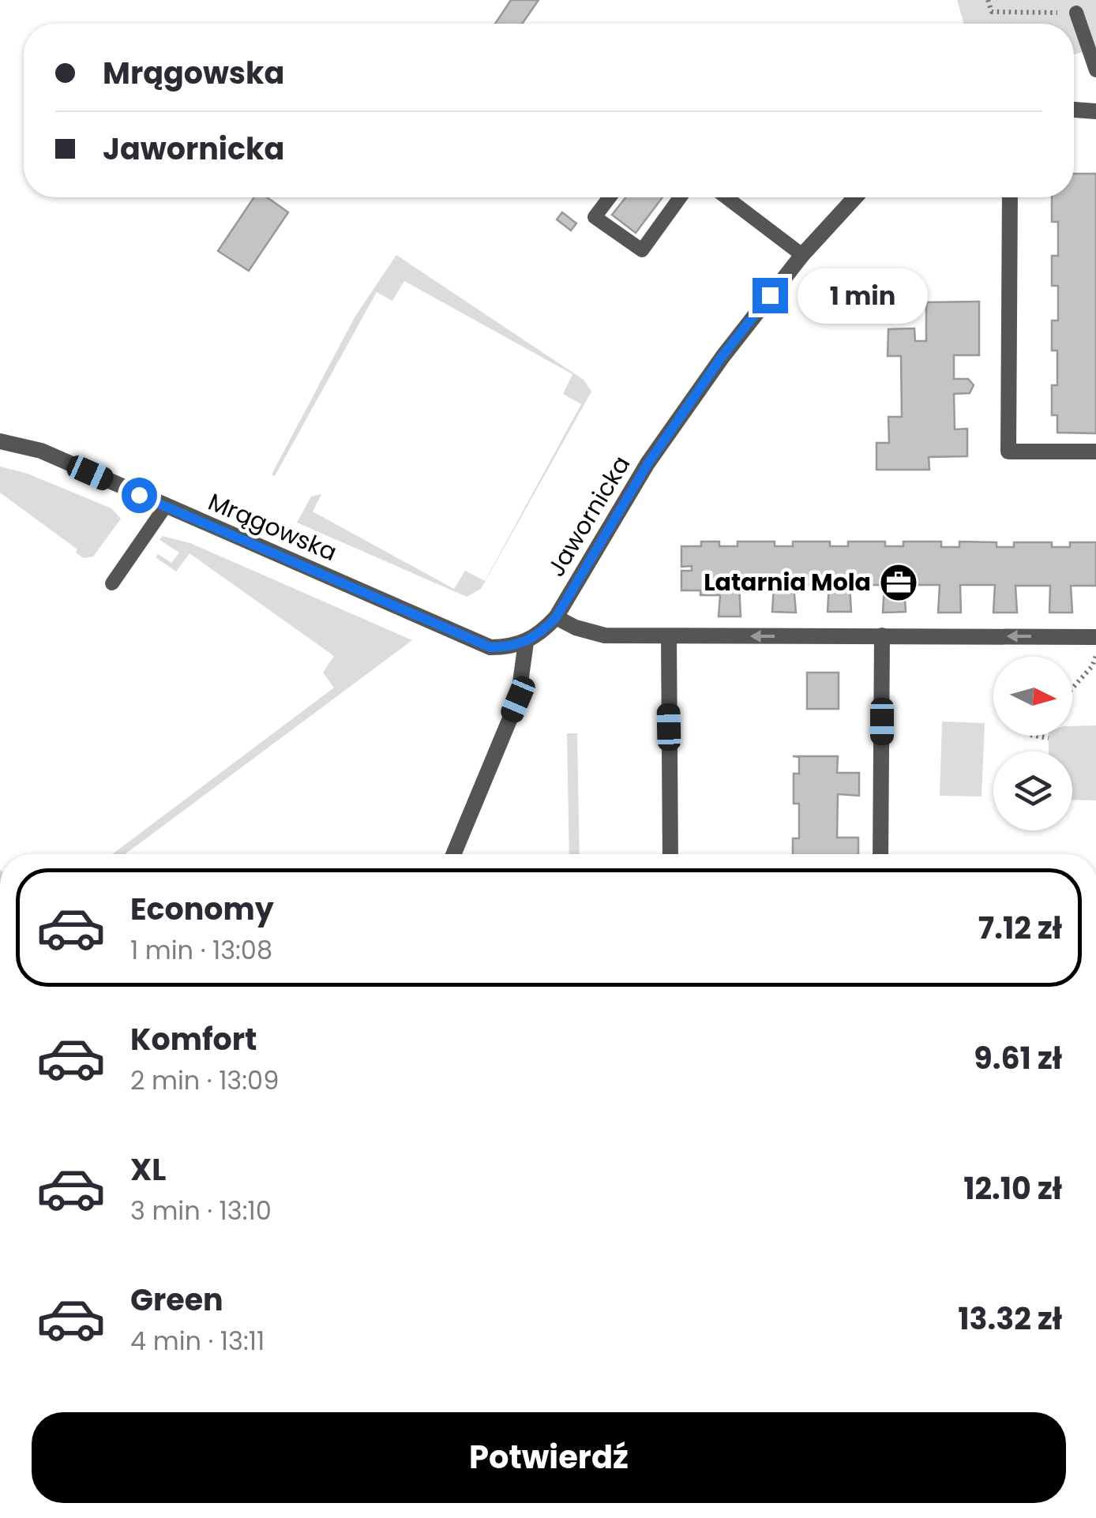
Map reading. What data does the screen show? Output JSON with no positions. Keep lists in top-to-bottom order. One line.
{"streets":{"street":["Jawornicka","Mrągowska"]},"crossings":[["Jawornicka","Mrągowska"]],"places":{"office":["Latarnia Mola"]},"north":"right","page":{"banner":["Mrągowska","Jawornicka"],"bubble":"1 min","list":[{"name":"Economy","note":"1 min · 13:08","value":"7.12 zł"},{"name":"Komfort","note":"2 min · 13:09","value":"9.61 zł"},{"name":"XL","note":"3 min · 13:10","value":"12.10 zł"},{"name":"Green","note":"4 min · 13:11","value":"13.32 zł"}],"buttons":"Potwierdź"}}
